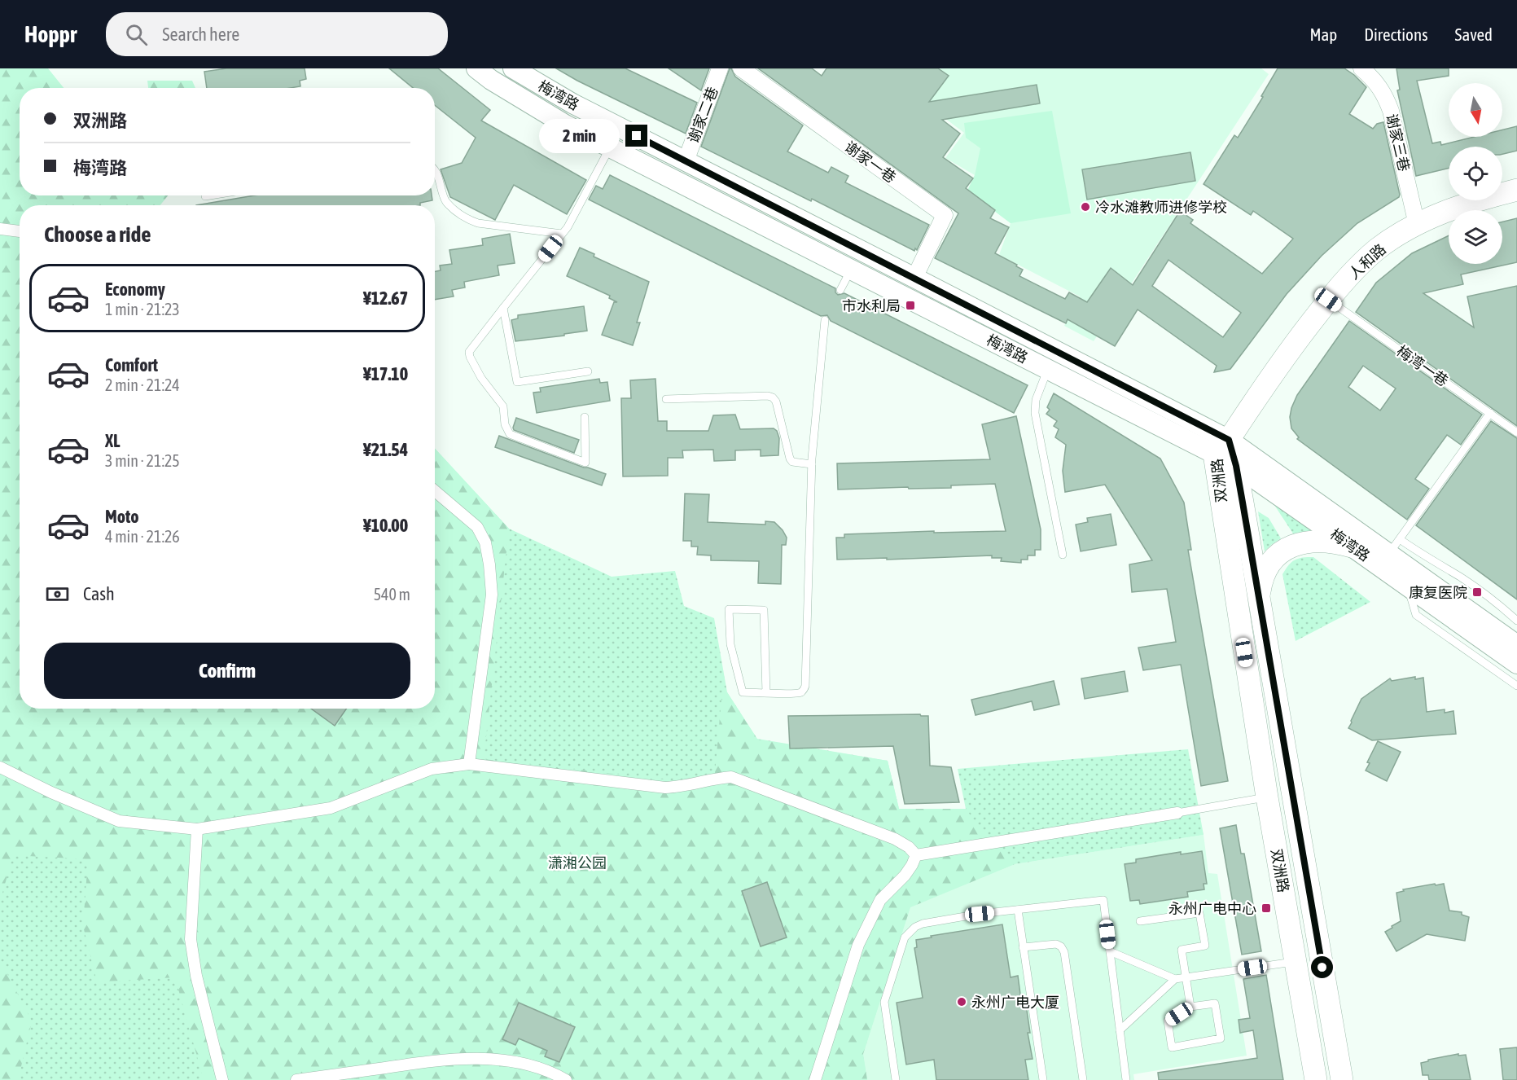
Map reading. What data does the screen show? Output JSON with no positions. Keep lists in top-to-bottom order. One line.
{"streets":{"main road":["人和路","双洲路"],"street":["梅湾路","谢家二巷","谢家三巷","谢家一巷"],"lane":["梅湾一巷"]},"crossings":[["梅湾路","谢家二巷"],["梅湾路","谢家一巷"],["梅湾路","人和路"],["梅湾路","双洲路"],["谢家三巷","人和路"],["人和路","梅湾一巷"],["人和路","双洲路"]],"parks":["潇湘公园"],"places":{"other":["冷水滩教师进修学校","永州广电大厦"],"transit":["市水利局","康复医院","永州广电中心"]},"north":"bottom","page":{"header":"Hoppr","search":"Search here","nav":["Map","Directions","Saved"],"banner":["双洲路","梅湾路"],"bubble":"2 min","heading":"Choose a ride","list":[{"name":"Economy","note":"1 min · 21:23","value":"¥12.67"},{"name":"Comfort","note":"2 min · 21:24","value":"¥17.10"},{"name":"XL","note":"3 min · 21:25","value":"¥21.54"},{"name":"Moto","note":"4 min · 21:26","value":"¥10.00"}],"pay":["Cash","540 m"],"buttons":"Confirm"}}
